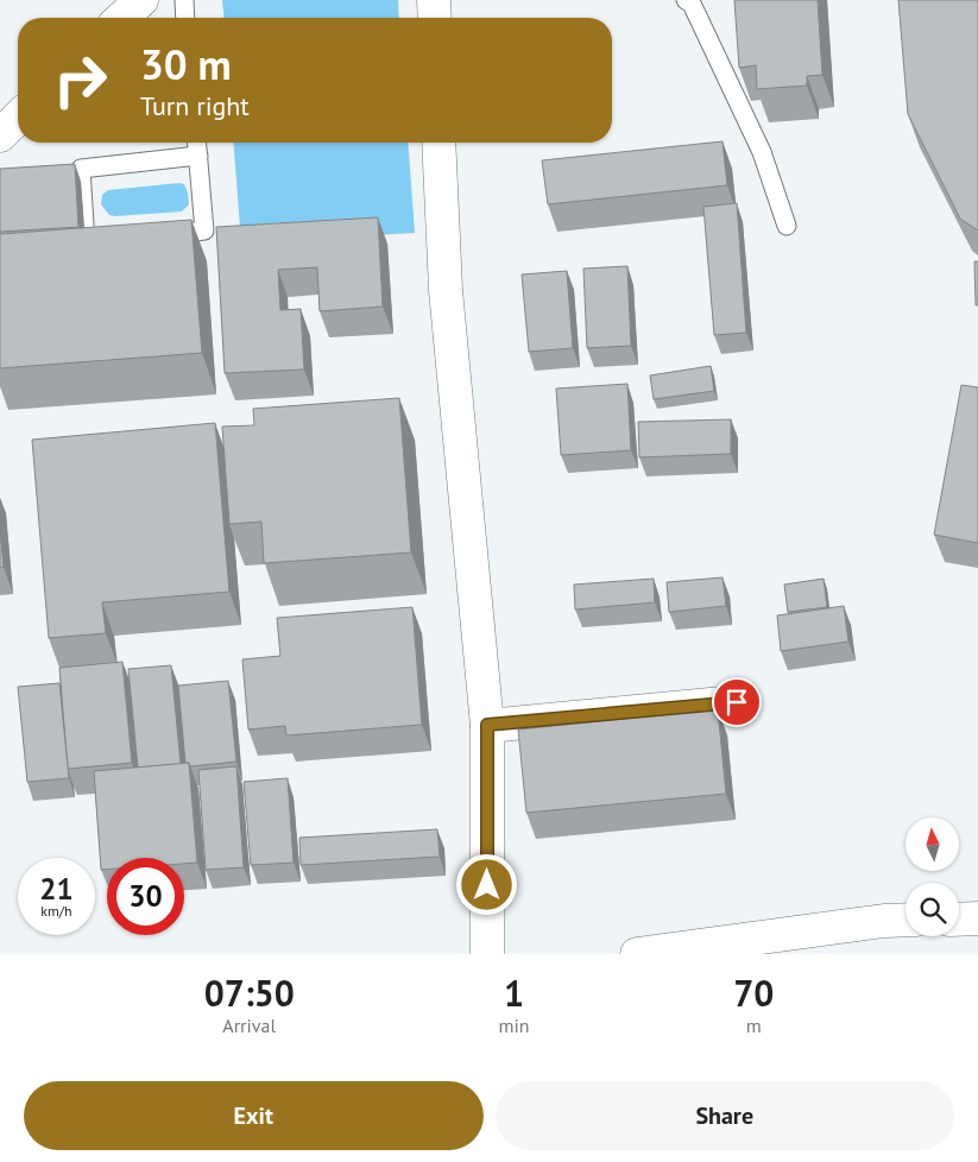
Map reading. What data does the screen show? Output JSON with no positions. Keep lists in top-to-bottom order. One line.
{"north":"top","page":{"turn":["30 m","Turn right"],"speed":"21 km/h","limit":"30","eta":["07:50","Arrival","1","min","70","m"],"buttons":["Exit","Share"]}}
